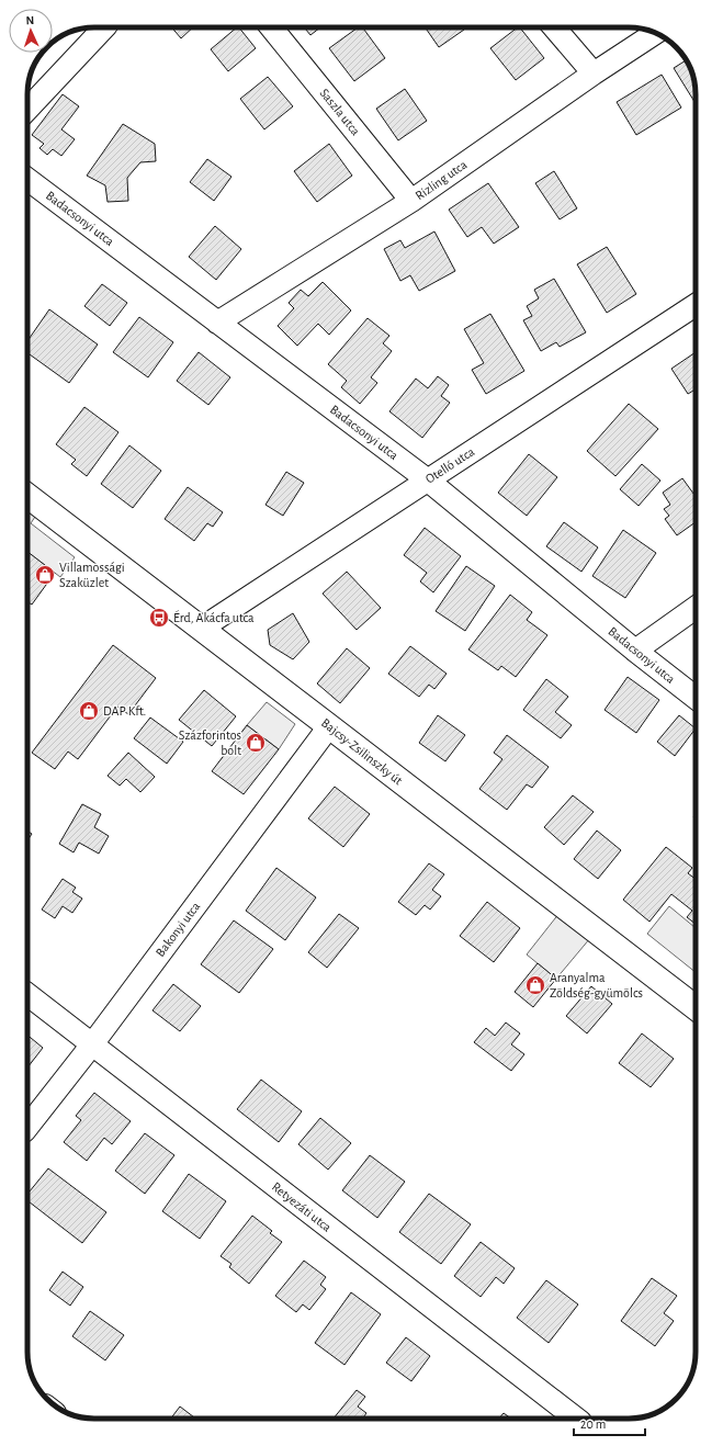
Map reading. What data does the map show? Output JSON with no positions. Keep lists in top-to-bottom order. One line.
{"streets":{"main road":["Bajcsy-Zsilinszky út"],"street":["Saszla utca","Rizling utca","Badacsonyi utca","Otelló utca","Bakonyi utca","Retyezáti utca"]},"crossings":[["Saszla utca","Rizling utca"],["Rizling utca","Badacsonyi utca"],["Badacsonyi utca","Otelló utca"],["Otelló utca","Bajcsy-Zsilinszky út"],["Bajcsy-Zsilinszky út","Bakonyi utca"],["Bakonyi utca","Retyezáti utca"]],"places":{"shop":["Villamossági Szaküzlet","DAP Kft.","Százforintos bolt","Aranyalma Zöldség-gyümölcs"],"bus stop":["Érd, Akácfa utca"]},"scale_bar":"20 m","north":"top"}
